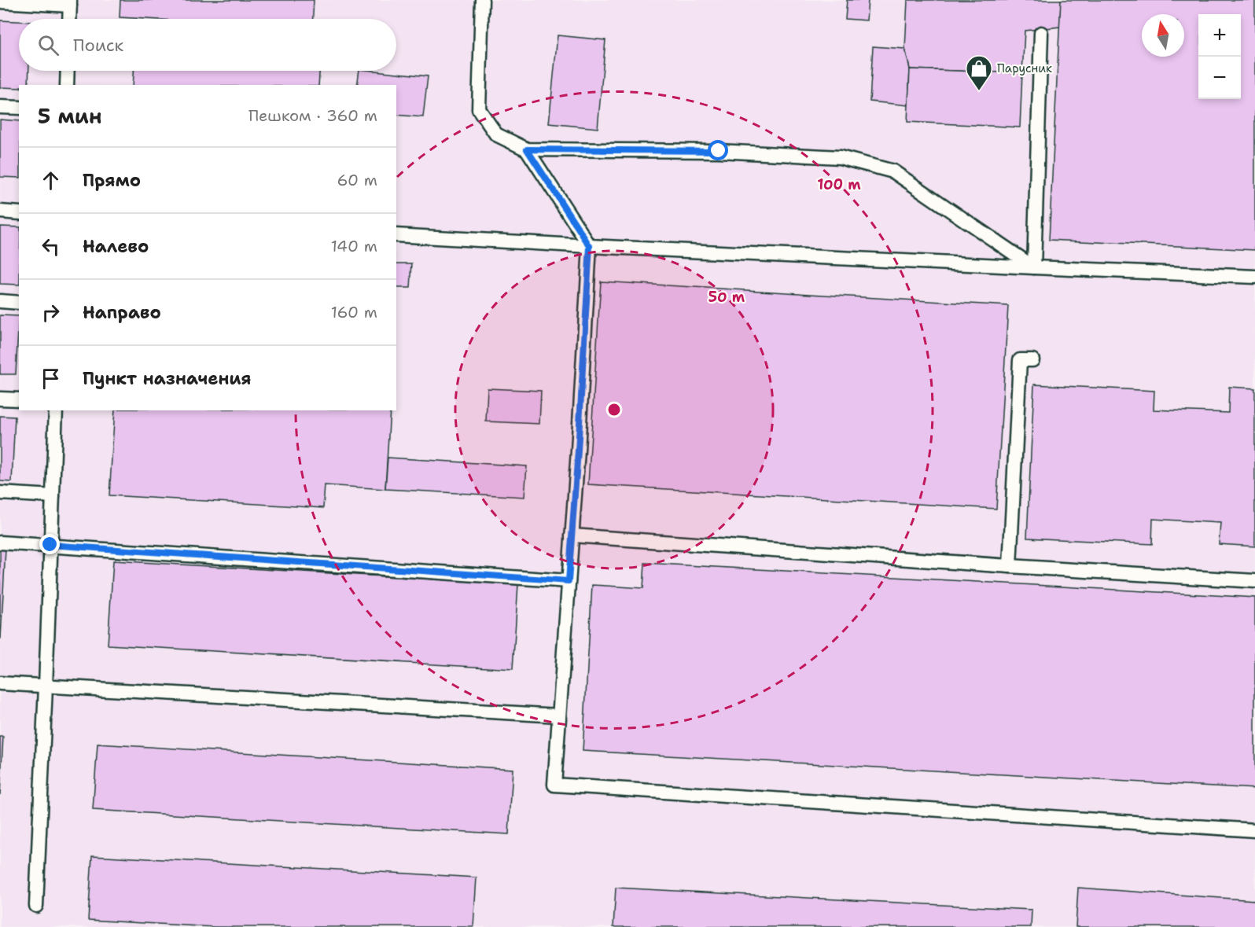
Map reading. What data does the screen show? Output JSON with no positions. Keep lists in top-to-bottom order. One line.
{"places":{"shop":["Парусник"]},"north":"top","page":{"map_buttons":["+","−"],"search":"Поиск","heading":["5 мин","Пешком · 360 m"],"list":[["Прямо","60 m"],["Налево","140 m"],["Направо","160 m"],"Пункт назначения"]},"rings":["100 m","50 m"]}
